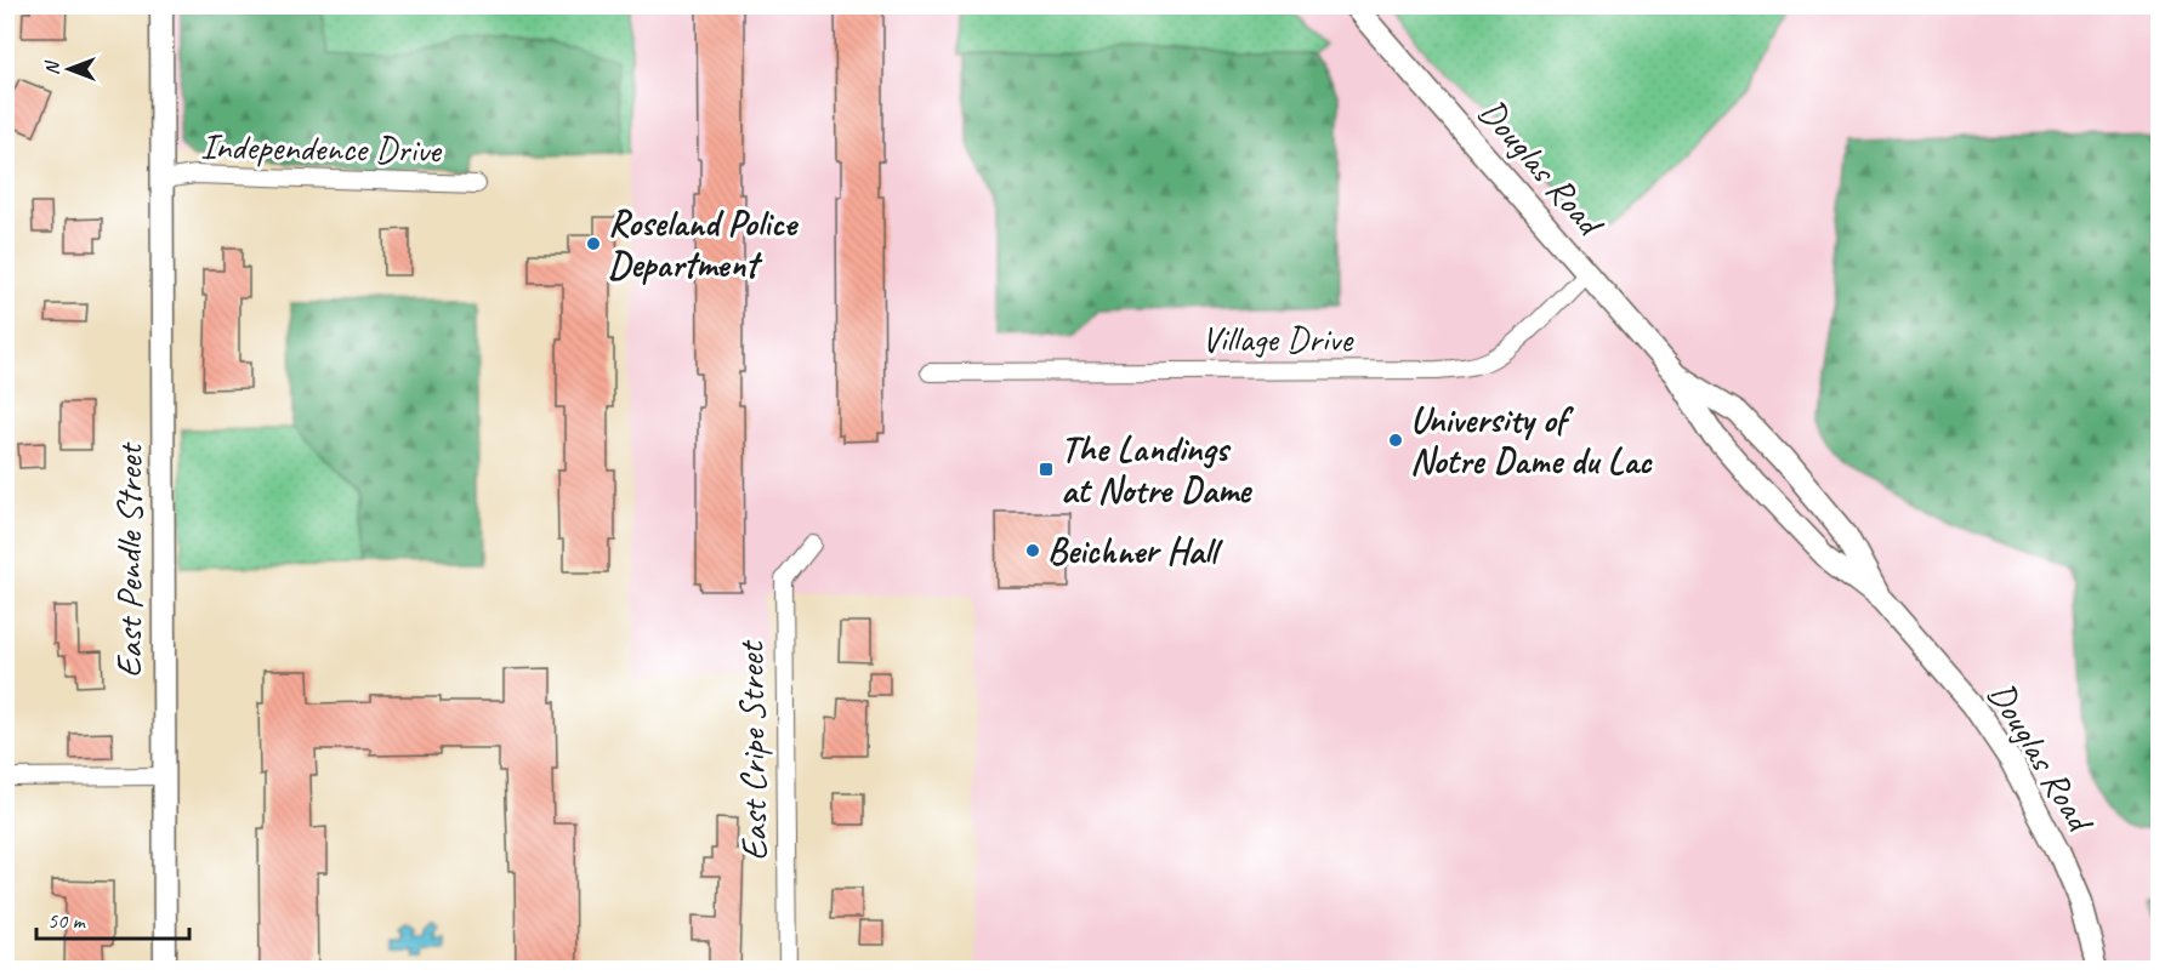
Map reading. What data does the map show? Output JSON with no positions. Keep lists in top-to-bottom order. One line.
{"streets":{"street":["Independence Drive","Douglas Road","Village Drive","East Pendle Street","East Cripe Street"]},"crossings":[["Independence Drive","East Pendle Street"],["Douglas Road","Village Drive"]],"places":{"other":["Roseland Police Department","University of Notre Dame du Lac","Beichner Hall"],"transit":["The Landings at Notre Dame"]},"scale_bar":"50 m","north":"left"}
